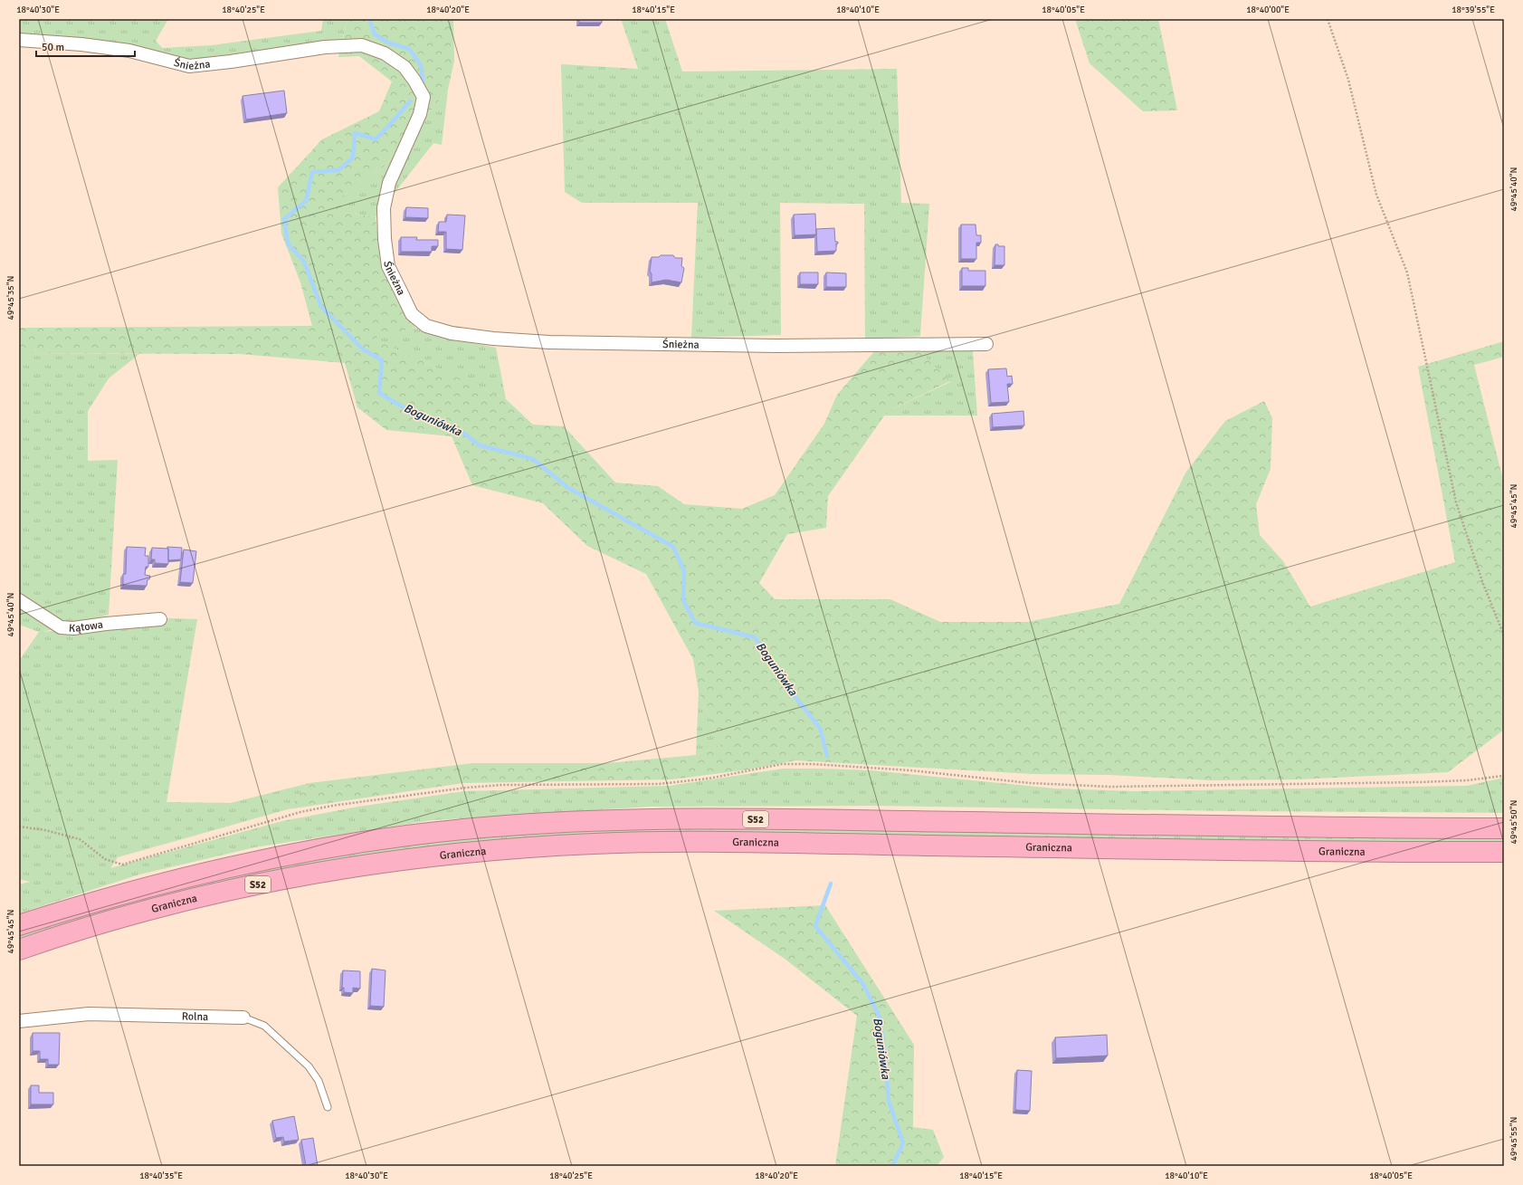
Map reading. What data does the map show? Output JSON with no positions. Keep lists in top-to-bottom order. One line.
{"streets":{"highway":["S52","Graniczna"],"street":["Śnieżna","Kątowa","Rolna"]},"water":["Boguniówka"],"scale_bar":"50 m","coordinates":["18°40'30\"E","18°40'25\"E","18°40'20\"E","18°40'15\"E","18°40'10\"E","18°40'05\"E","18°40'00\"E","18°39'55\"E","49°45'40\"N","49°45'35\"N","49°45'45\"N","49°45'50\"N","49°45'55\"N","18°40'35\"E"]}
